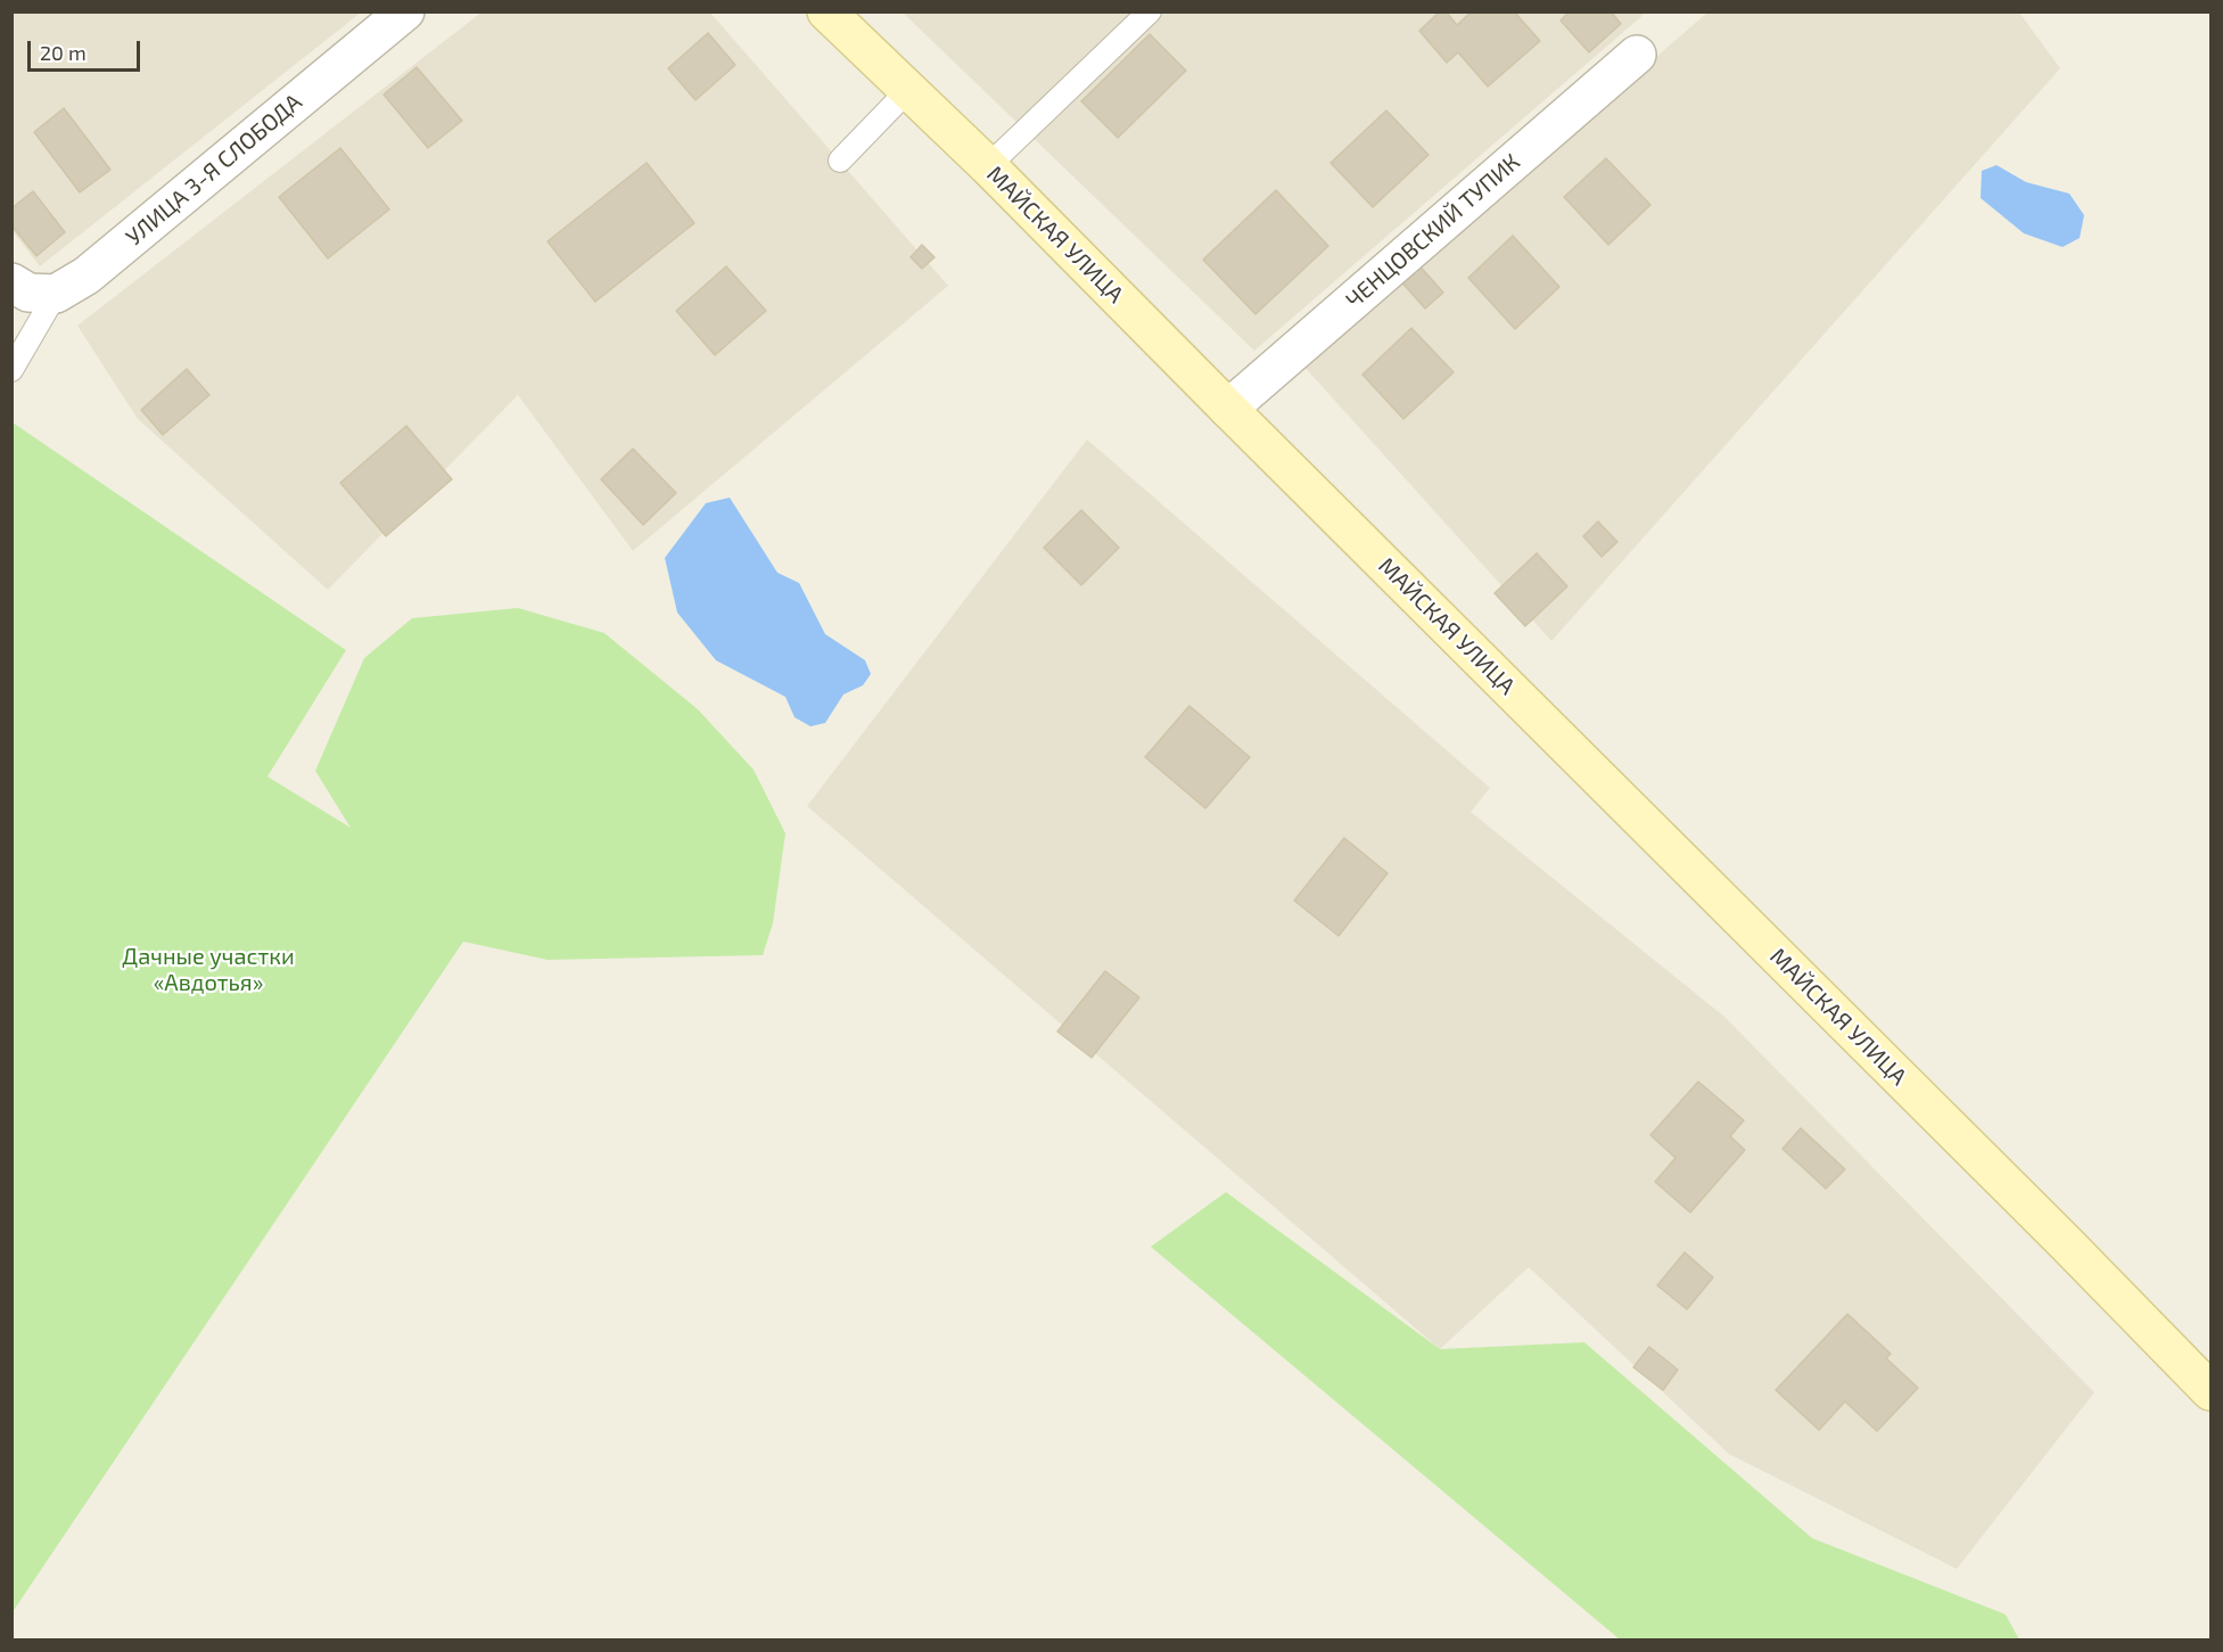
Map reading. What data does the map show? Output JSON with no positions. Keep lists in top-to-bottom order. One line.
{"streets":{"street":["УЛИЦА 3-Я СЛОБОДА","ЧЕНЦОВСКИЙ ТУПИК","МАЙСКАЯ УЛИЦА"]},"crossings":[["ЧЕНЦОВСКИЙ ТУПИК","МАЙСКАЯ УЛИЦА"]],"parks":["Дачные участки «Авдотья»"],"scale_bar":"20 m"}
